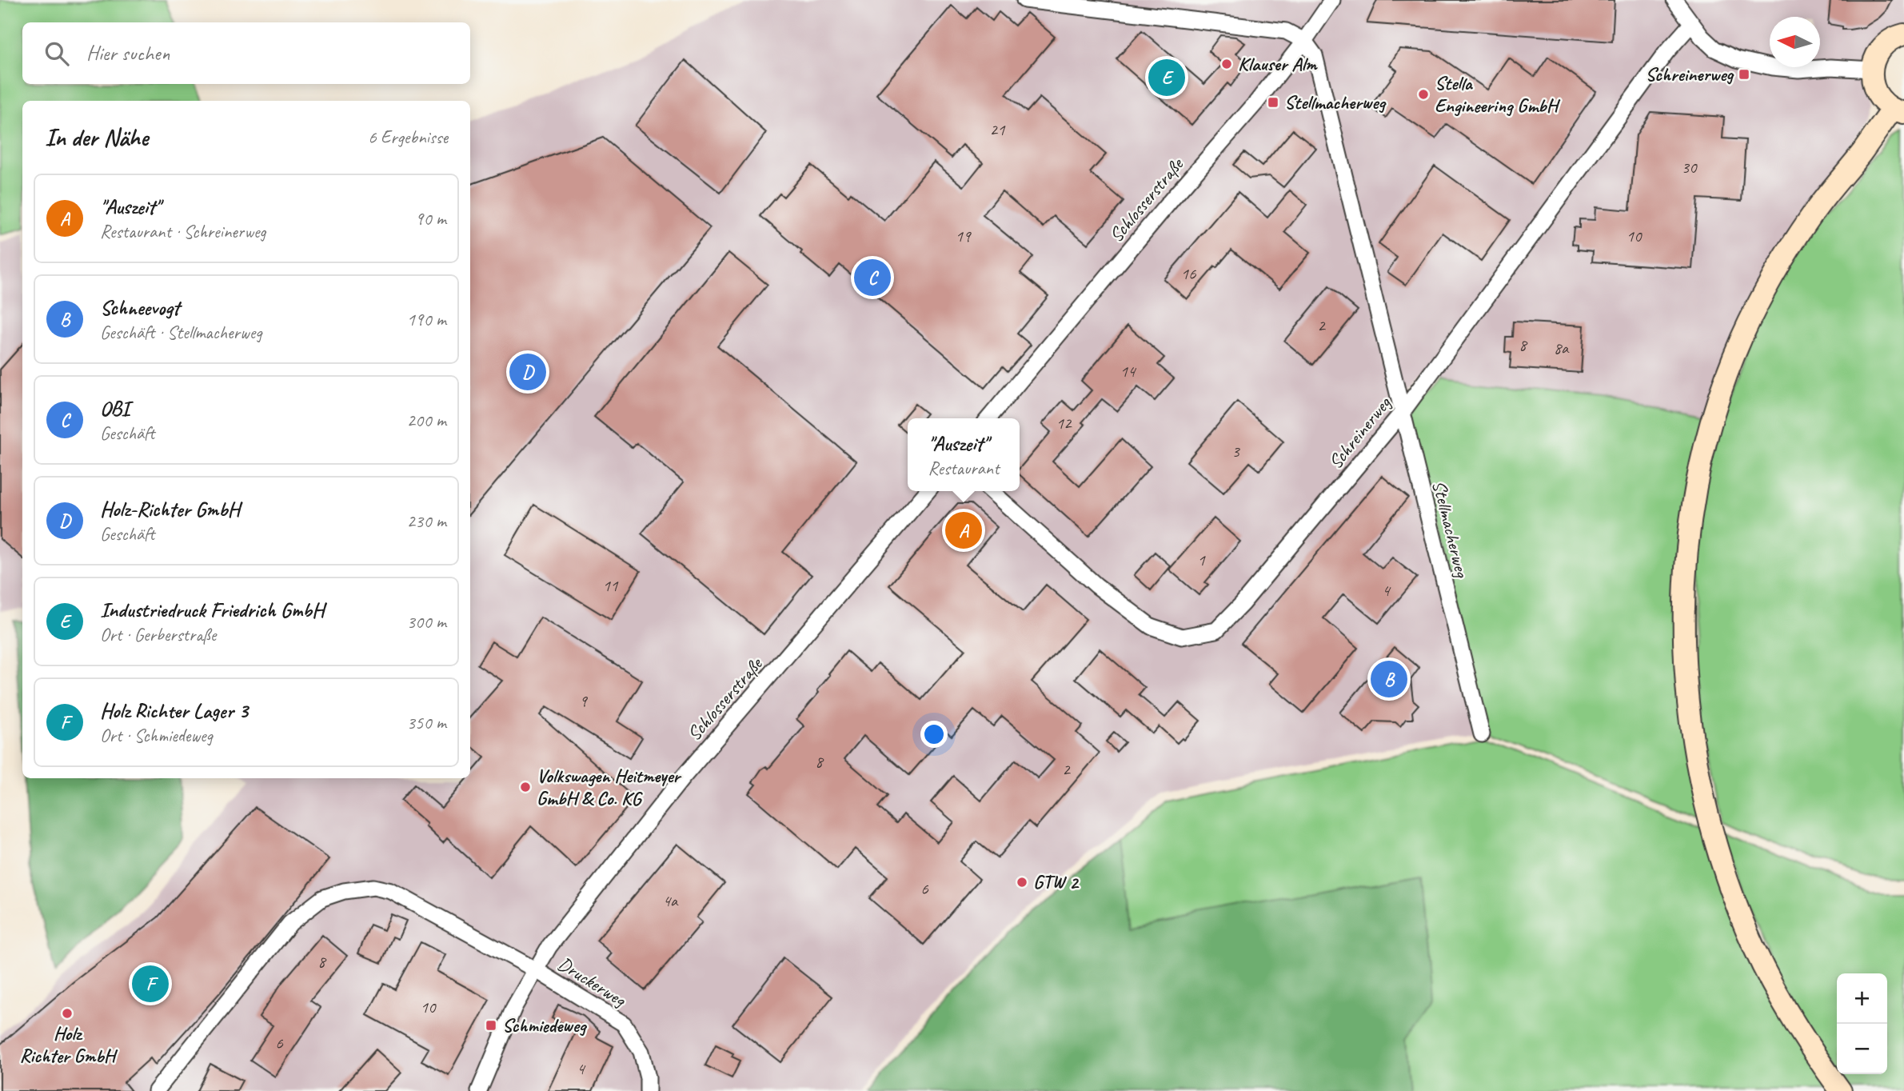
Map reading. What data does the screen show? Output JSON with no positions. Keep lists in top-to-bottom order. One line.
{"streets":{"street":["Schlosserstraße","Schreinerweg","Stellmacherweg","Druckerweg"]},"crossings":[["Schlosserstraße","Stellmacherweg"],["Schlosserstraße","Druckerweg"],["Schreinerweg","Stellmacherweg"]],"places":{"other":["Klauser Alm","Stella Engineering GmbH","Volkswagen Heitmeyer GmbH & Co. KG","GTW 2","Holz Richter GmbH"],"transit":["Schreinerweg","Stellmacherweg","Schmiedeweg"]},"house_numbers":["21","30","19","10","16","2","8","8a","14","12","3","1","11","4","9","8","2","6","4a","8","10","6","4"],"north":"left","page":{"search":"Hier suchen","pins":["E","C","D","A","B","F"],"heading":["In der Nähe","6 Ergebnisse"],"list":[{"mark":"A","name":"\"Auszeit\"","note":"Restaurant · Schreinerweg","value":"90 m"},{"mark":"B","name":"Schneevogt","note":"Geschäft · Stellmacherweg","value":"190 m"},{"mark":"C","name":"OBI","note":"Geschäft","value":"200 m"},{"mark":"D","name":"Holz-Richter GmbH","note":"Geschäft","value":"230 m"},{"mark":"E","name":"Industriedruck Friedrich GmbH","note":"Ort · Gerberstraße","value":"300 m"},{"mark":"F","name":"Holz Richter Lager 3","note":"Ort · Schmiedeweg","value":"350 m"}],"popup":["\"Auszeit\"","Restaurant"],"map_buttons":["+","−"]}}
